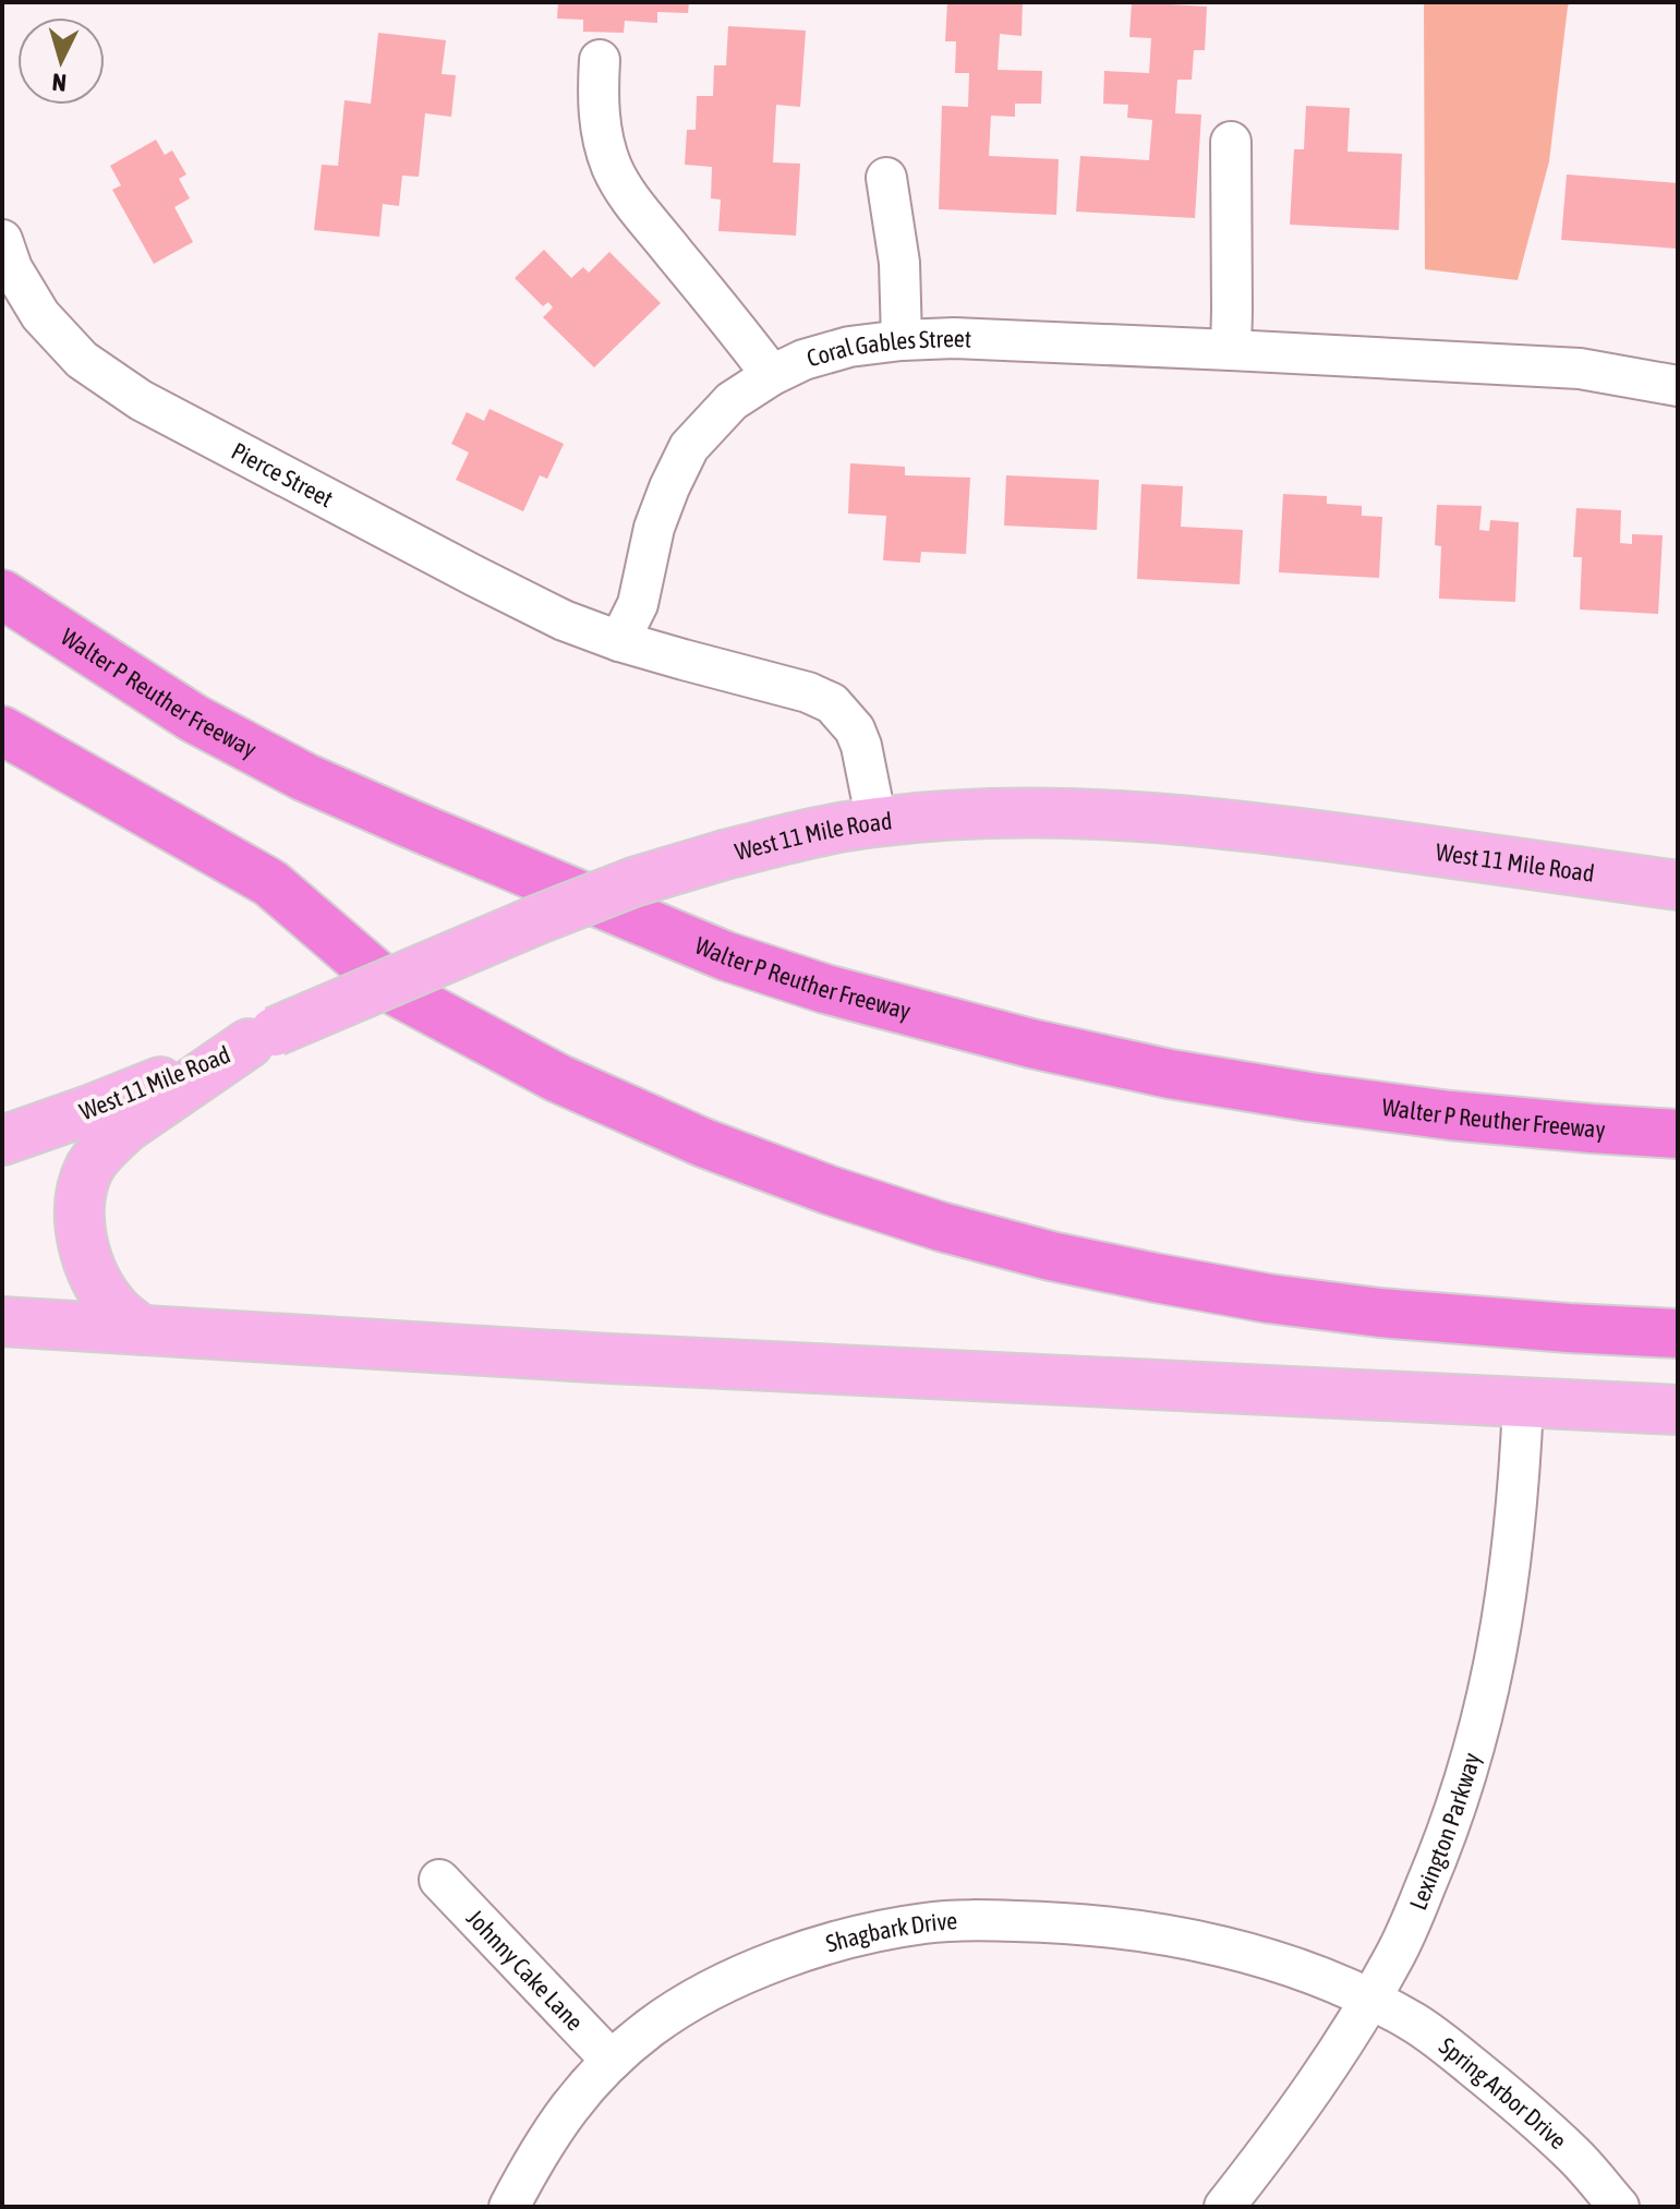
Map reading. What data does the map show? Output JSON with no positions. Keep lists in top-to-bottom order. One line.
{"streets":{"highway":["Walter P Reuther Freeway"],"main road":["West 11 Mile Road"],"street":["Coral Gables Street","Pierce Street","Lexington Parkway","Shagbark Drive","Johnny Cake Lane","Spring Arbor Drive"]},"crossings":[["Coral Gables Street","Pierce Street"],["Lexington Parkway","Shagbark Drive"],["Lexington Parkway","Spring Arbor Drive"],["Shagbark Drive","Johnny Cake Lane"],["Shagbark Drive","Spring Arbor Drive"]],"north":"bottom"}
